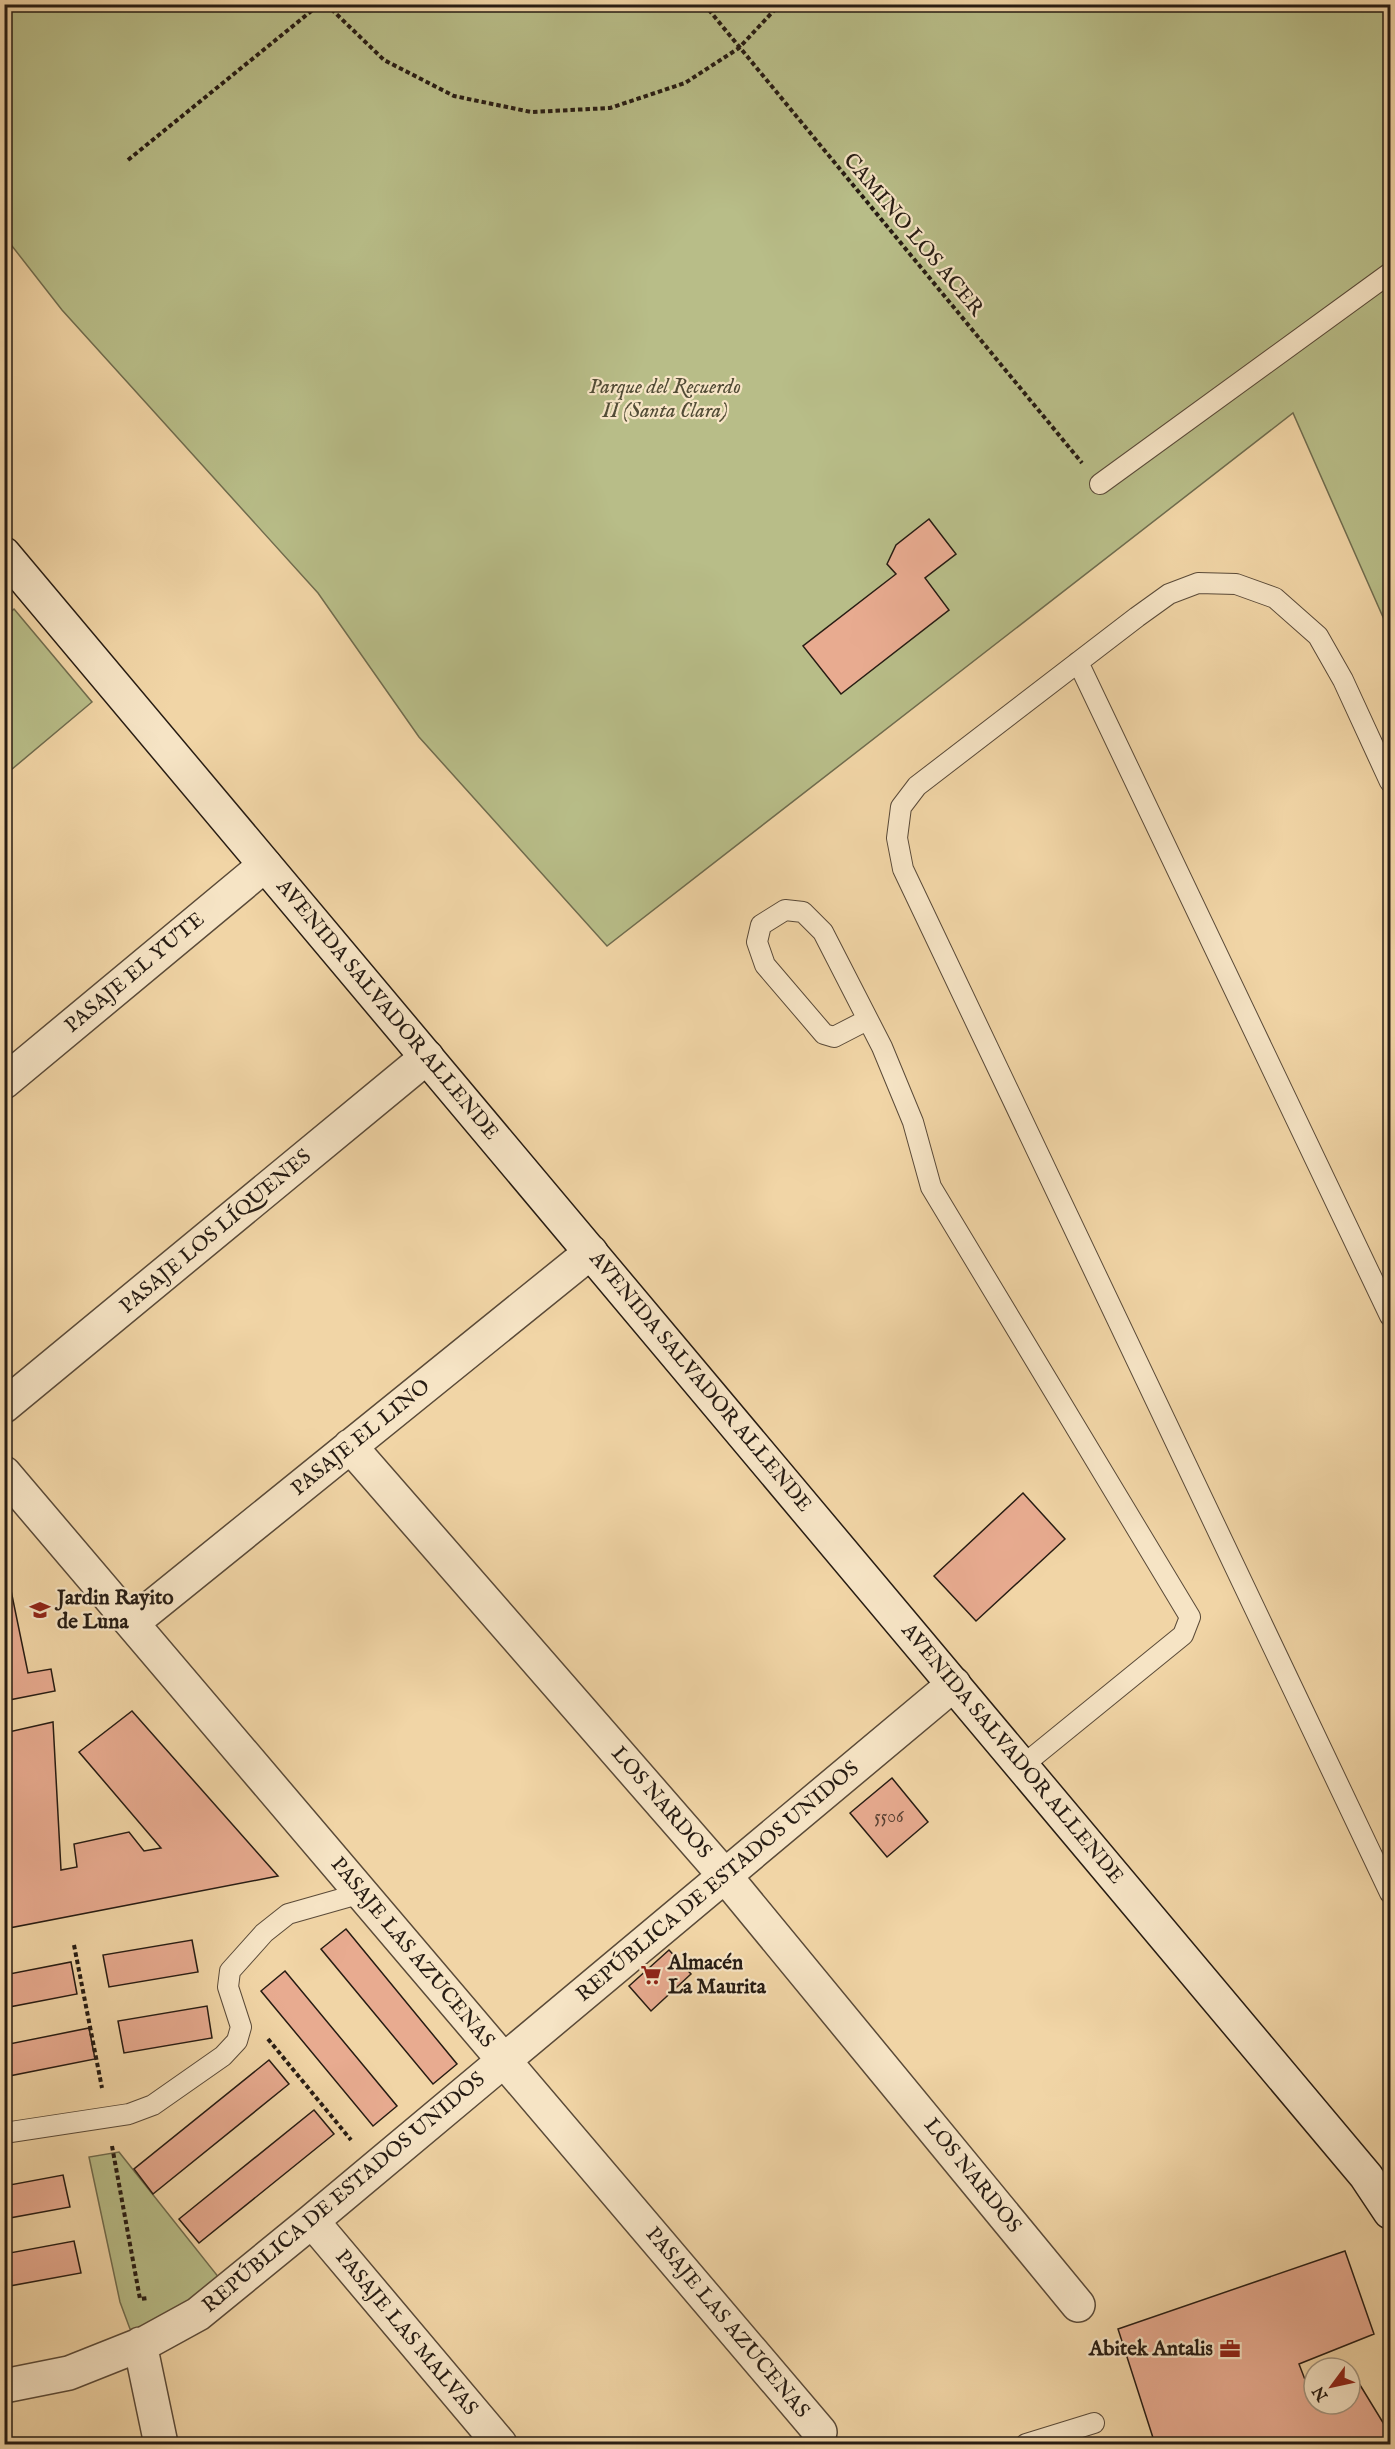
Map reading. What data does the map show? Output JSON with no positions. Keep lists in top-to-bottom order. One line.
{"streets":{"street":["PASAJE EL YUTE","AVENIDA SALVADOR ALLENDE","PASAJE LOS LÍQUENES","PASAJE EL LINO","LOS NARDOS","REPÚBLICA DE ESTADOS UNIDOS","PASAJE LAS AZUCENAS","PASAJE LAS MALVAS"],"path":["CAMINO LOS ACER"]},"crossings":[["PASAJE EL YUTE","AVENIDA SALVADOR ALLENDE"],["AVENIDA SALVADOR ALLENDE","PASAJE LOS LÍQUENES"],["AVENIDA SALVADOR ALLENDE","PASAJE EL LINO"],["AVENIDA SALVADOR ALLENDE","REPÚBLICA DE ESTADOS UNIDOS"],["PASAJE EL LINO","LOS NARDOS"],["PASAJE EL LINO","PASAJE LAS AZUCENAS"],["LOS NARDOS","REPÚBLICA DE ESTADOS UNIDOS"],["REPÚBLICA DE ESTADOS UNIDOS","PASAJE LAS AZUCENAS"],["REPÚBLICA DE ESTADOS UNIDOS","PASAJE LAS MALVAS"]],"parks":["Parque del Recuerdo II (Santa Clara)"],"places":{"school or university":["Jardin Rayito de Luna"],"supermarket":["Almacén La Maurita"],"office":["Abitek Antalis"]},"house_numbers":["5506"],"north":"bottom left"}
